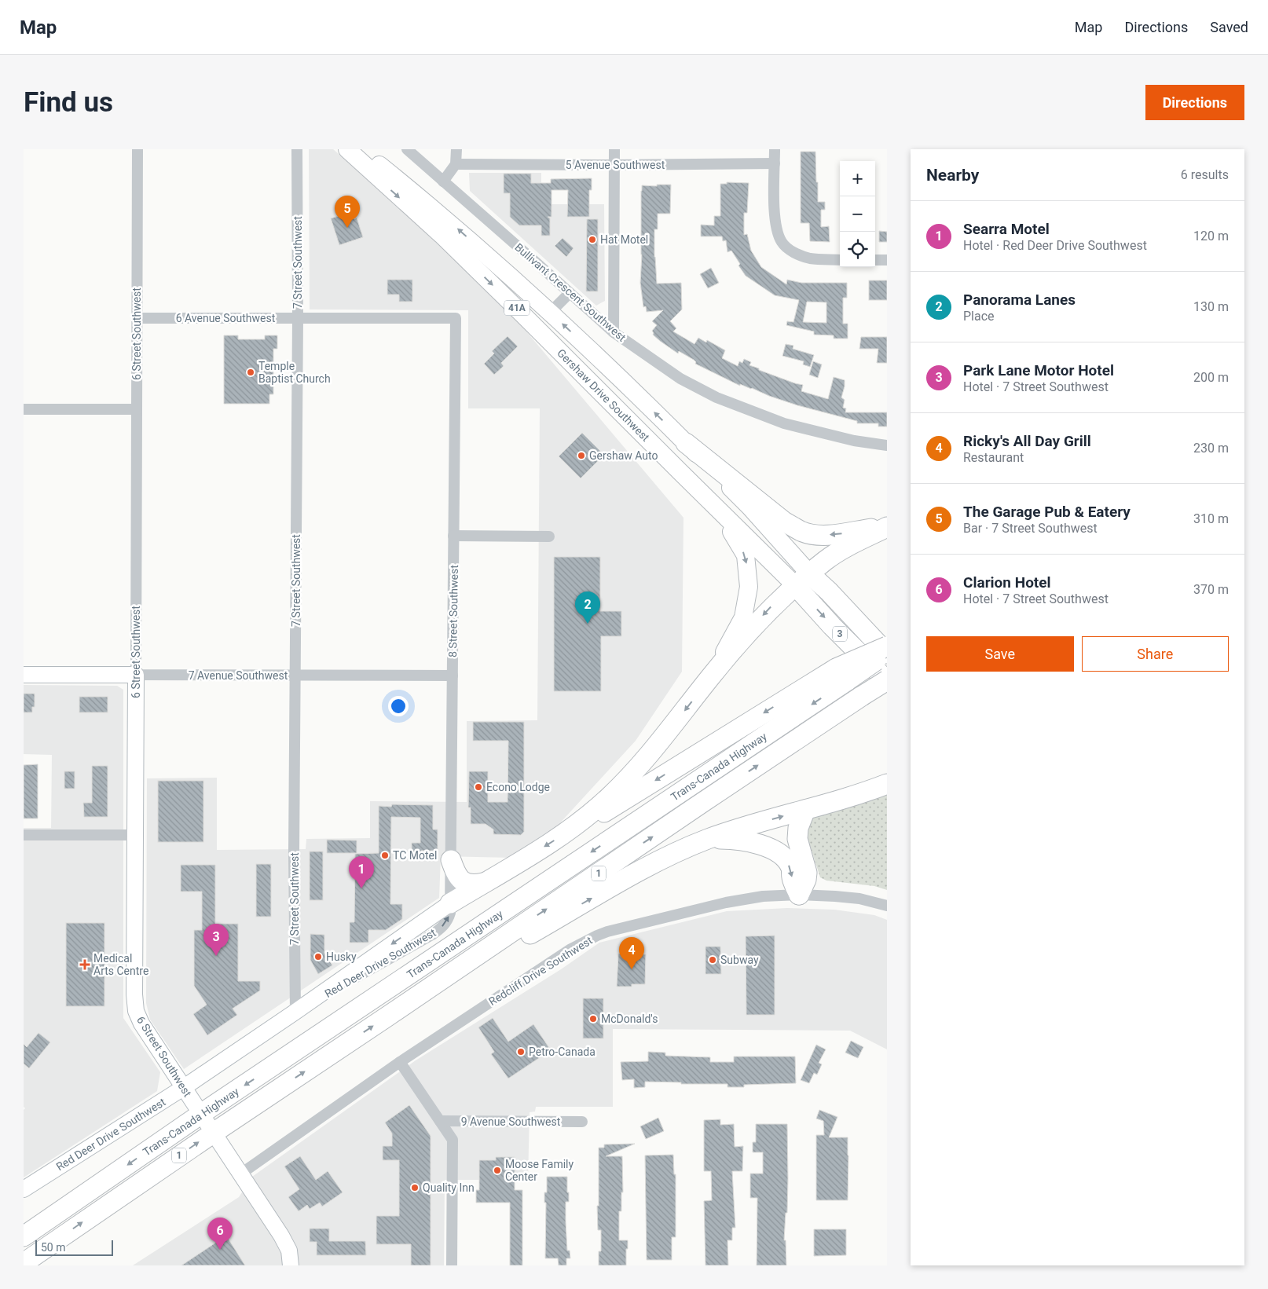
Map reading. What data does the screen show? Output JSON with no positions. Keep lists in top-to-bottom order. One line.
{"streets":{"highway":["Gershaw Drive Southwest","3","Trans-Canada Highway","1"],"main road":["41A"],"street":["5 Avenue Southwest","7 Street Southwest","Bullivant Crescent Southwest","6 Avenue Southwest","6 Street Southwest","8 Street Southwest","7 Avenue Southwest","Red Deer Drive Southwest","Redcliff Drive Southwest","9 Avenue Southwest"]},"crossings":[["7 Street Southwest","6 Avenue Southwest"],["7 Street Southwest","7 Avenue Southwest"],["7 Street Southwest","Red Deer Drive Southwest"],["6 Avenue Southwest","6 Street Southwest"],["6 Avenue Southwest","8 Street Southwest"],["6 Street Southwest","7 Avenue Southwest"],["6 Street Southwest","Trans-Canada Highway"],["6 Street Southwest","Red Deer Drive Southwest"],["Gershaw Drive Southwest","Trans-Canada Highway"],["8 Street Southwest","7 Avenue Southwest"],["8 Street Southwest","Red Deer Drive Southwest"]],"places":{"other":["Hat Motel","Temple Baptist Church","Gershaw Auto","Econo Lodge","TC Motel","Husky","Subway","McDonald's","Petro-Canada","Moose Family Center","Quality Inn"],"health":["Medical Arts Centre"]},"scale_bar":"50 m","page":{"header":"Map","nav":["Map","Directions","Saved"],"buttons":["Directions",["Save","Share"]],"title":"Find us","heading":["Nearby","6 results"],"map_buttons":["+","−"],"pins":["5","2","1","3","4","6"],"list":[{"mark":"1","name":"Searra Motel","note":"Hotel · Red Deer Drive Southwest","value":"120 m"},{"mark":"2","name":"Panorama Lanes","note":"Place","value":"130 m"},{"mark":"3","name":"Park Lane Motor Hotel","note":"Hotel · 7 Street Southwest","value":"200 m"},{"mark":"4","name":"Ricky's All Day Grill","note":"Restaurant","value":"230 m"},{"mark":"5","name":"The Garage Pub & Eatery","note":"Bar · 7 Street Southwest","value":"310 m"},{"mark":"6","name":"Clarion Hotel","note":"Hotel · 7 Street Southwest","value":"370 m"}],"scale":"50 m"}}
